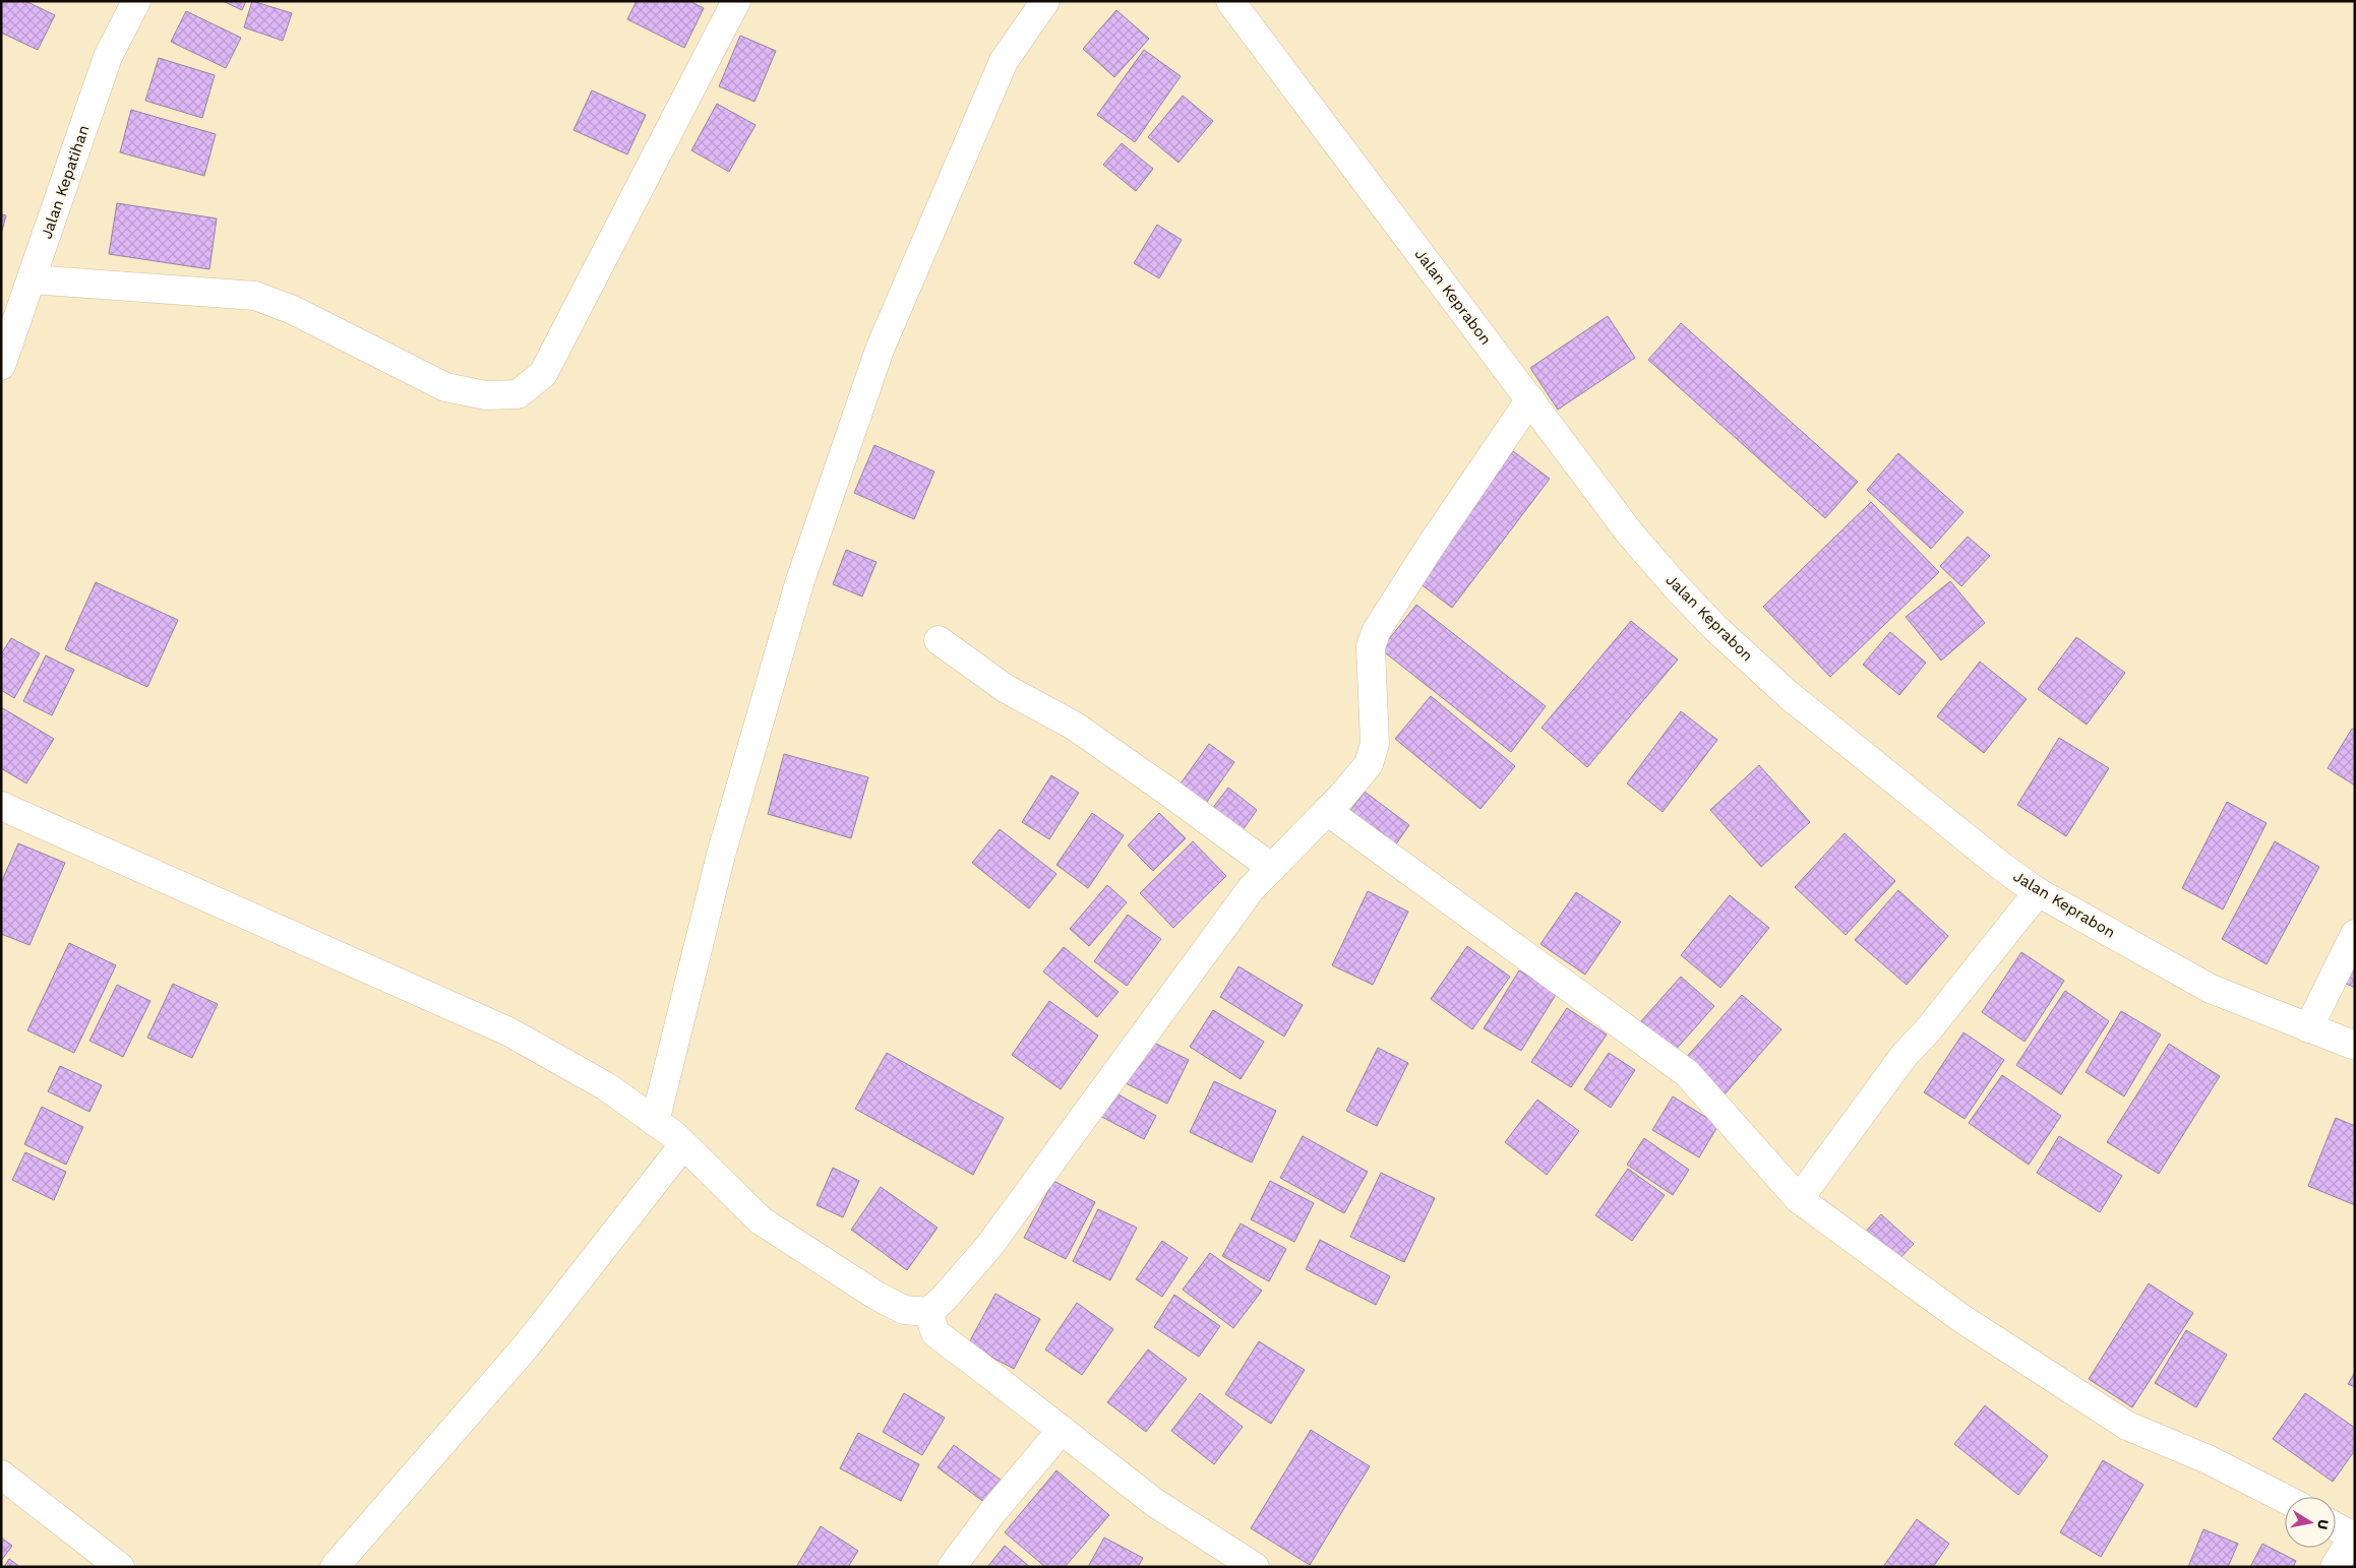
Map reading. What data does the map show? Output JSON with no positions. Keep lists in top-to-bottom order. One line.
{"streets":{"street":["Jalan Kepatihan","Jalan Keprabon"]},"north":"right"}
